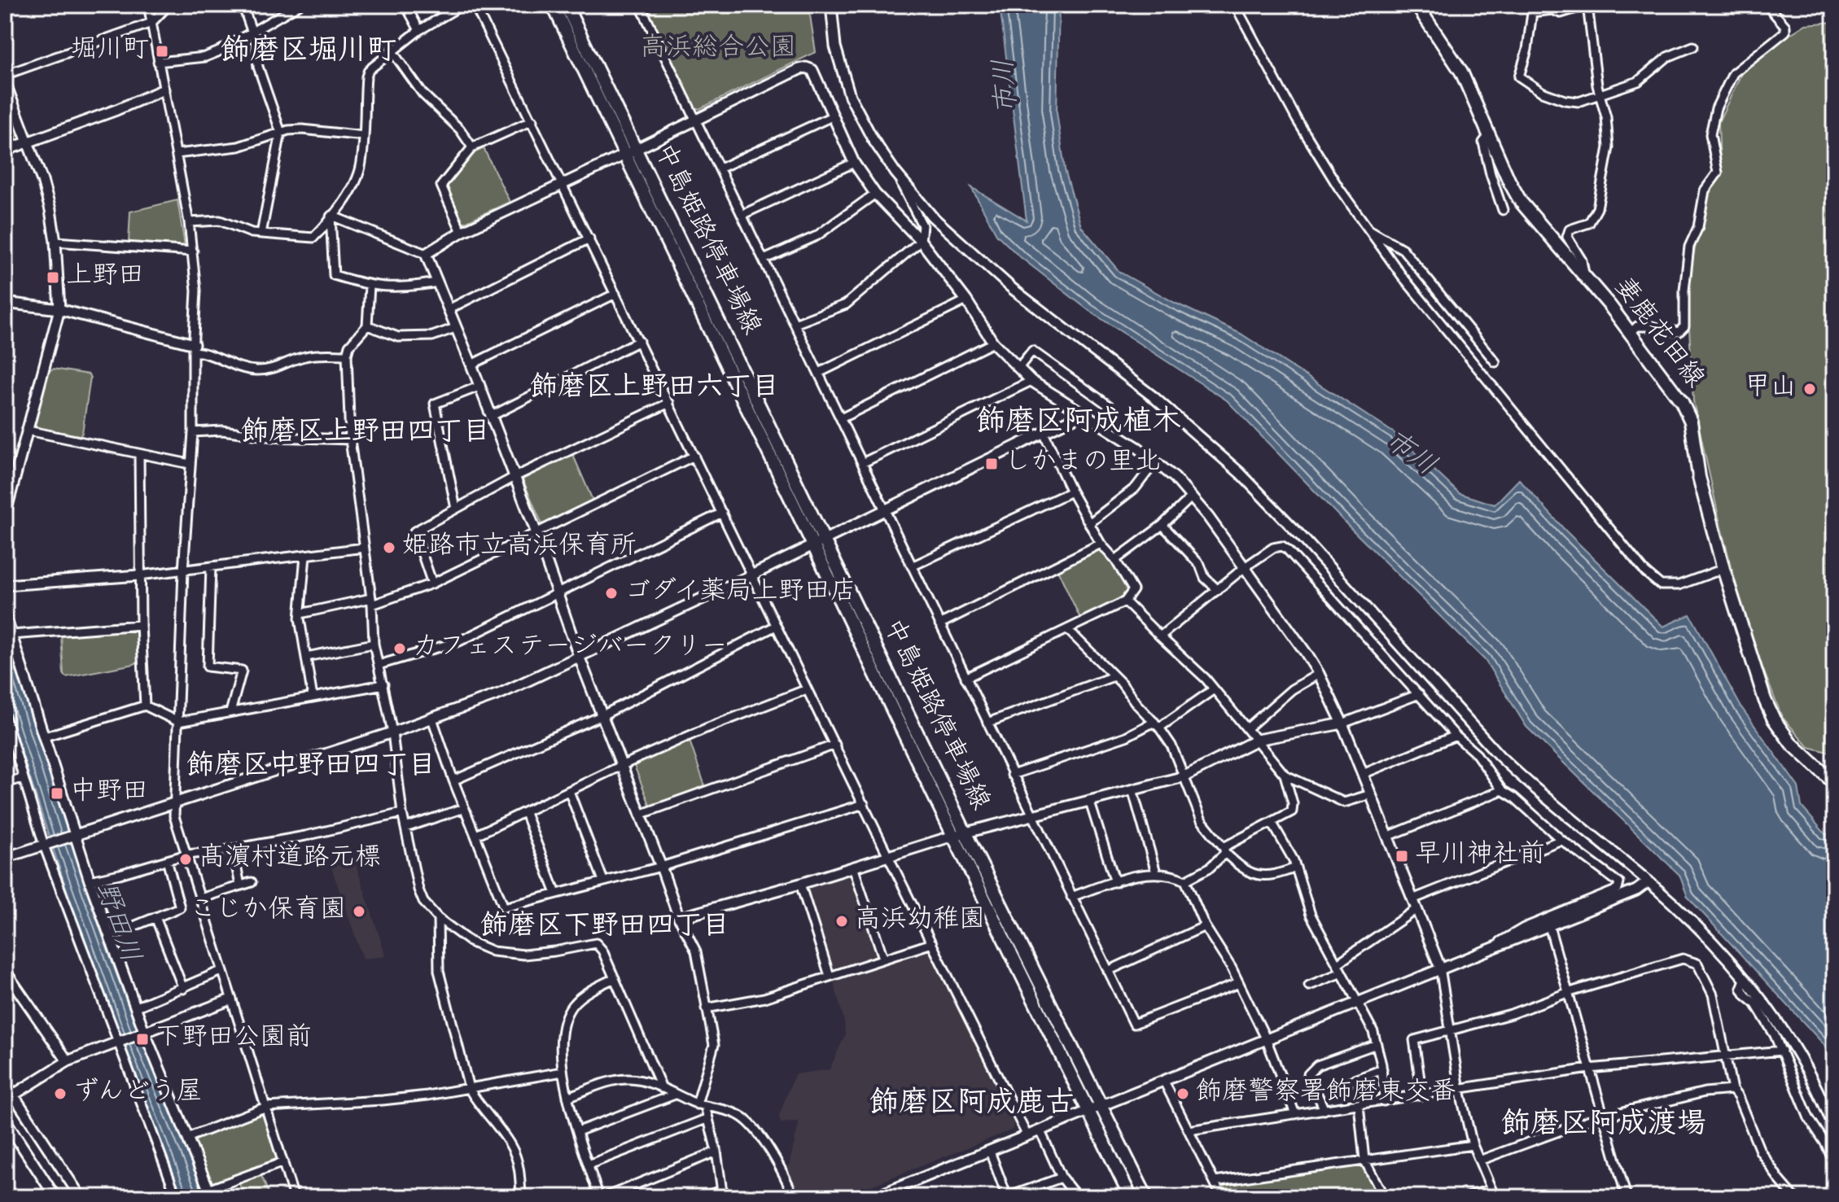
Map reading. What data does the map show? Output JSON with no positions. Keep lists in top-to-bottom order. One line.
{"streets":{"main road":["中島姫路停車場線","妻鹿花田線"]},"districts":["飾磨区堀川町","飾磨区上野田六丁目","飾磨区阿成植木","飾磨区上野田四丁目","飾磨区中野田四丁目","飾磨区下野田四丁目","飾磨区阿成鹿古","飾磨区阿成渡場"],"water":["市川","野田川"],"parks":["高浜総合公園"],"places":{"transit":["堀川町","上野田","しかまの里北","中野田","早川神社前","下野田公園前"],"other":["甲山","姫路市立高浜保育所","ゴダイ薬局上野田店","カフェステージバークリー","髙濵村道路元標","こじか保育園","高浜幼稚園","ずんどう屋","飾磨警察署飾磨東交番"]}}
